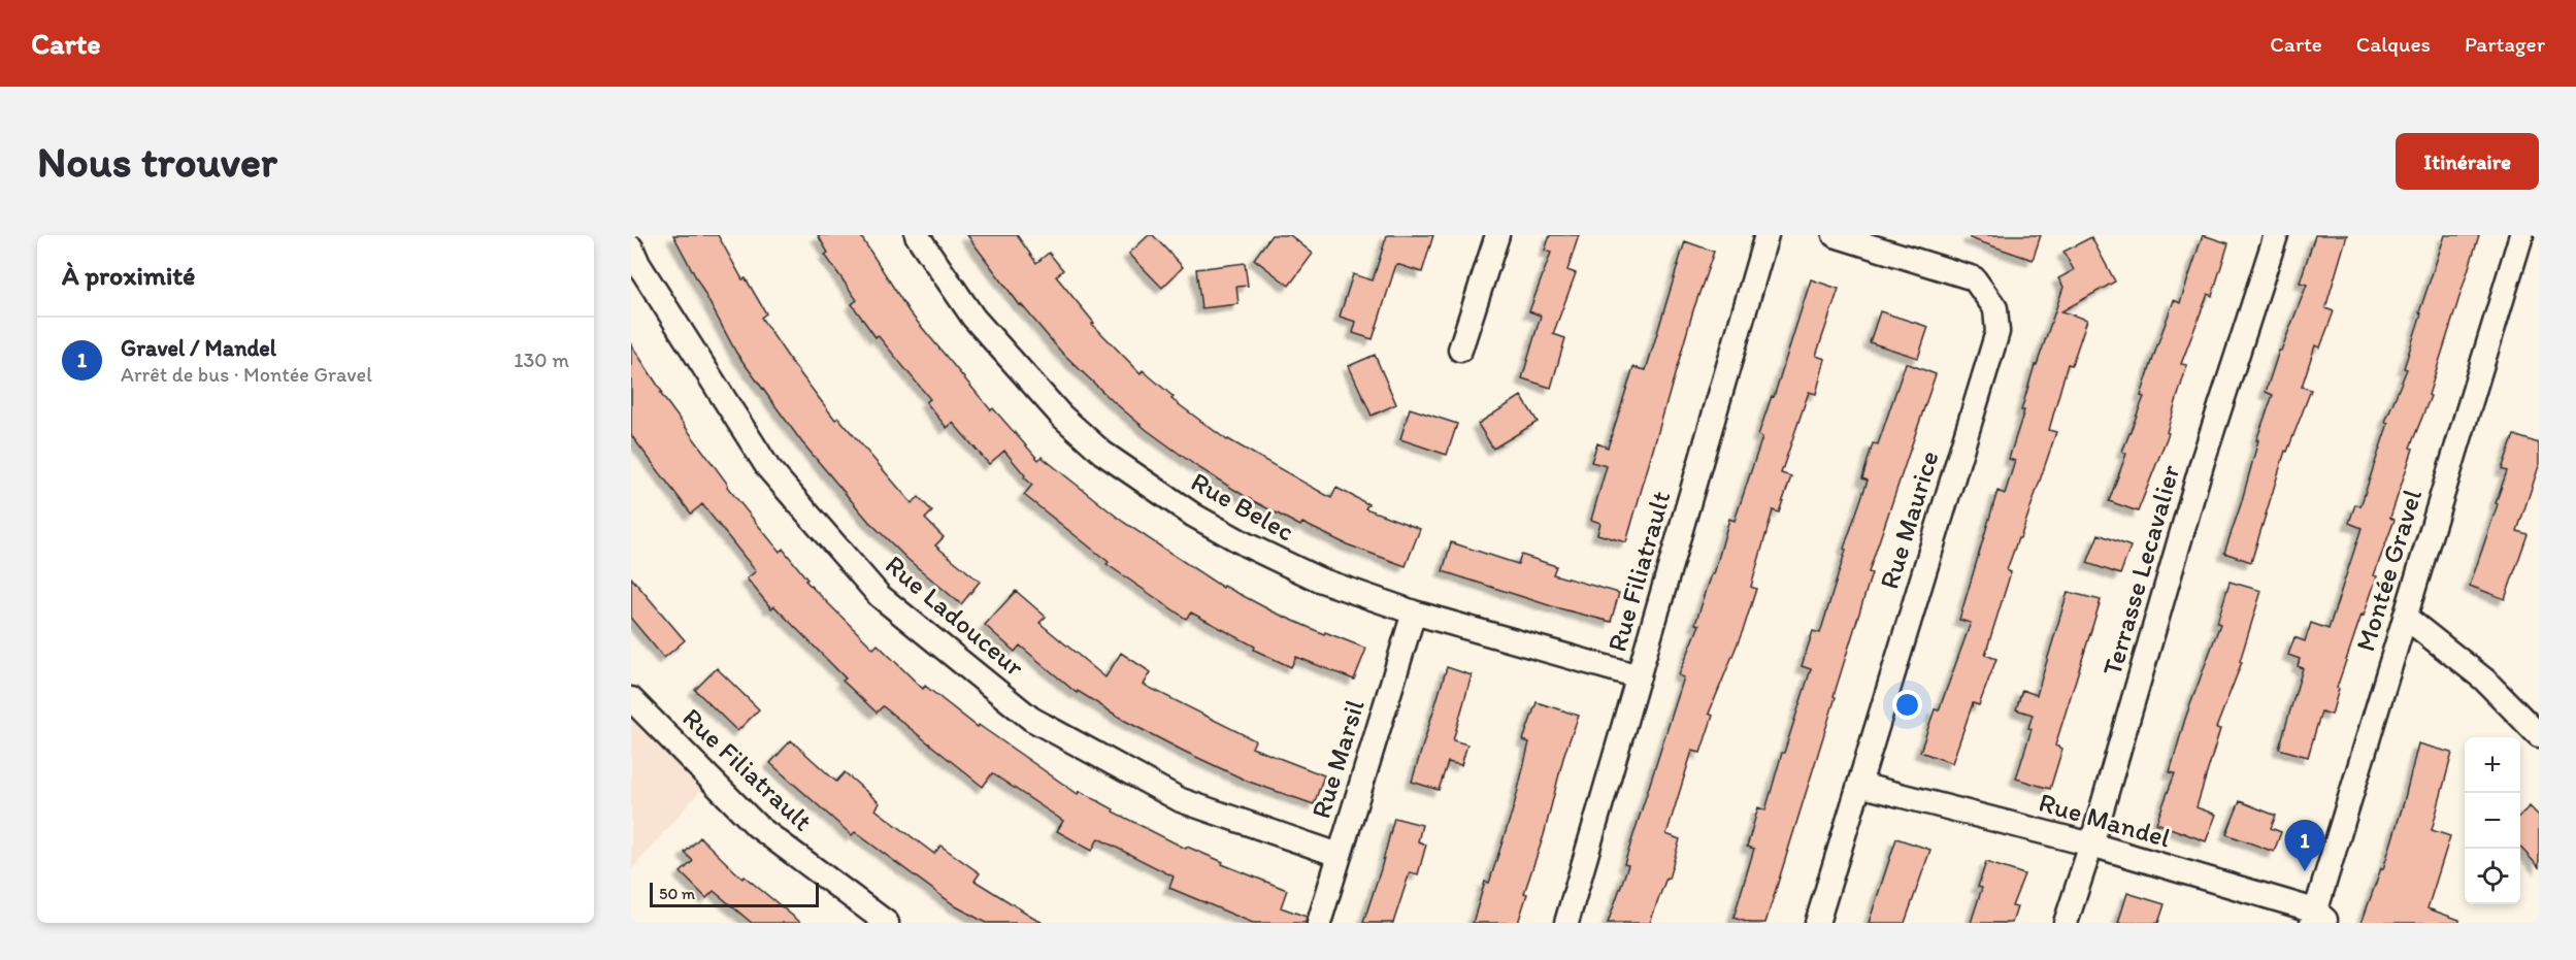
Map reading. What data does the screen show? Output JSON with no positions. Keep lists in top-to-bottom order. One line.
{"streets":{"street":["Rue Belec","Rue Maurice","Terrasse Lecavalier","Montée Gravel","Rue Filiatrault","Rue Ladouceur","Rue Marsil","Rue Mandel"]},"crossings":[["Rue Belec","Rue Filiatrault"],["Rue Belec","Rue Marsil"],["Rue Maurice","Rue Mandel"],["Terrasse Lecavalier","Rue Mandel"],["Montée Gravel","Rue Mandel"],["Rue Ladouceur","Rue Marsil"]],"scale_bar":"50 m","page":{"header":"Carte","nav":["Carte","Calques","Partager"],"buttons":"Itinéraire","title":"Nous trouver","heading":"À proximité","list":[{"mark":"1","name":"Gravel / Mandel","note":"Arrêt de bus · Montée Gravel","value":"130 m"}],"map_buttons":["+","−"],"pins":"1","scale":"50 m"}}
